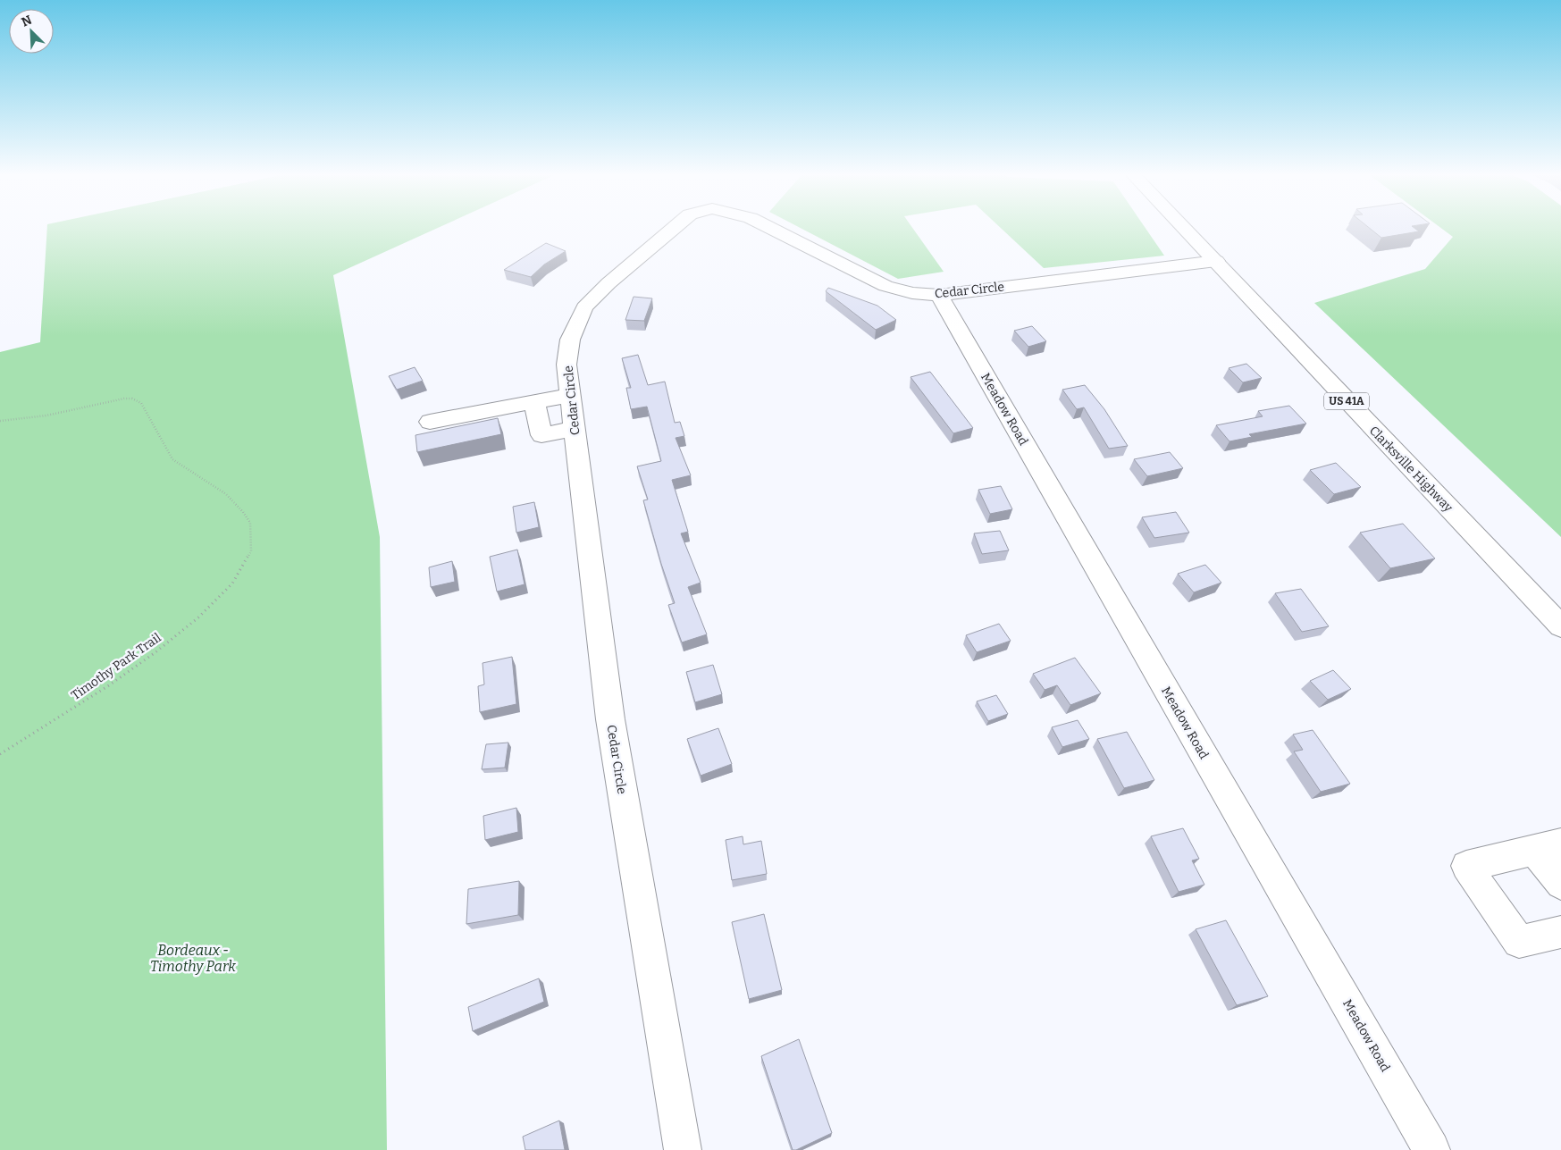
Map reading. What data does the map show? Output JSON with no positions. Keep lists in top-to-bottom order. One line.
{"streets":{"street":["Cedar Circle","US 41A","Meadow Road","Clarksville Highway"],"path":["Timothy Park Trail"]},"crossings":[["Cedar Circle","Meadow Road"],["Cedar Circle","Clarksville Highway"]],"parks":["Bordeaux - Timothy Park"],"north":"top left"}
